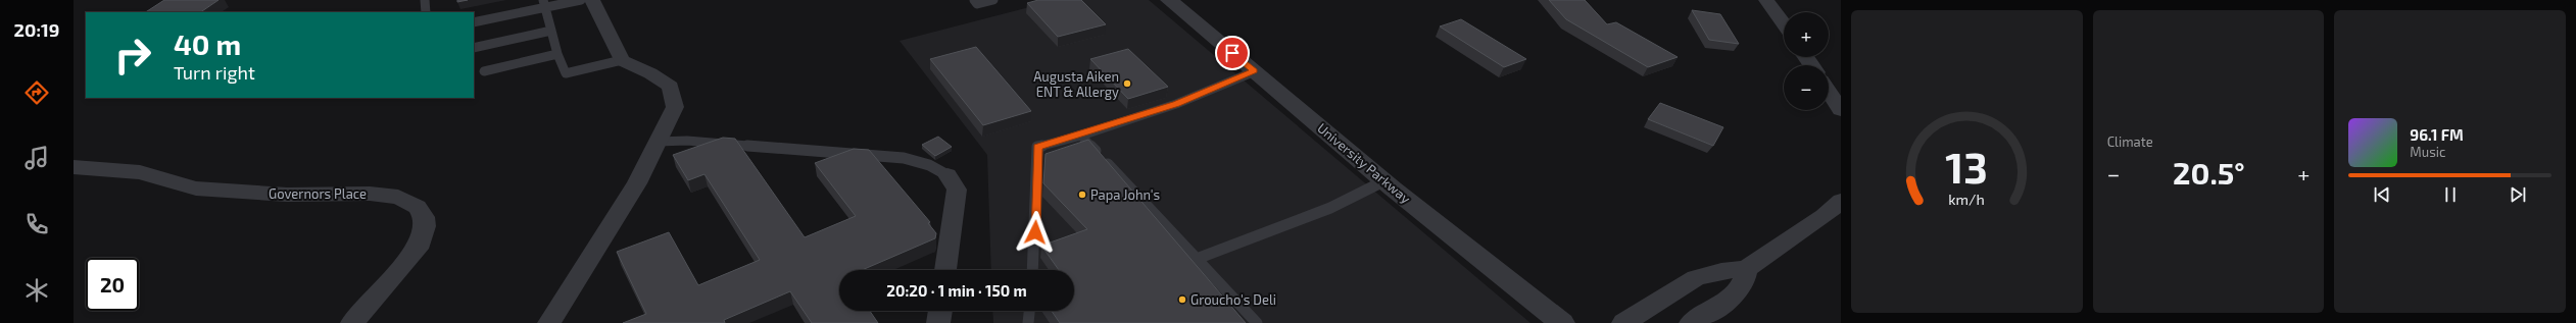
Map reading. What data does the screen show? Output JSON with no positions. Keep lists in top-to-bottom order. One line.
{"streets":{"street":["University Parkway","Governors Place"]},"places":["Augusta Aiken ENT & Allergy","Papa John's","Groucho's Deli"],"page":{"tabs":"20:19","tile":"Climate","map_buttons":["+","−"],"turn":["40 m","Turn right"],"song":["96.1 FM","Music"],"heat":["−","20.5°","+"],"limit":"20","trip":"20:20 · 1 min · 150 m","gauge":["13","km/h"]}}
